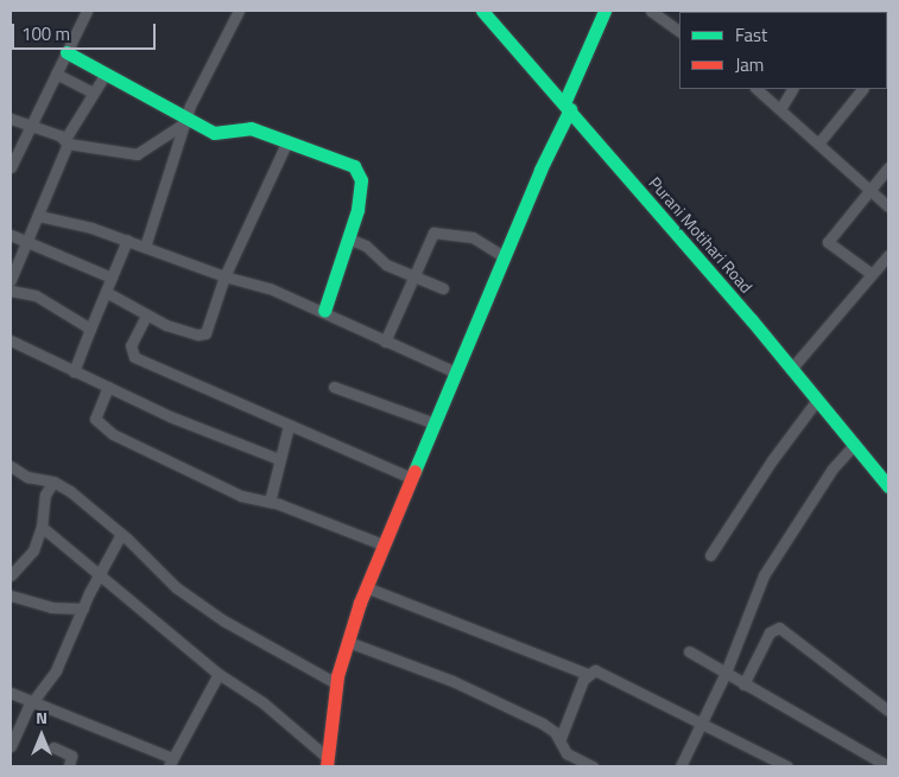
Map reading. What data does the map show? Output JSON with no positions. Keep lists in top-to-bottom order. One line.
{"streets":{"street":["Purani Motihari Road"]},"legend":["Fast","Jam"],"scale_bar":"100 m","north":"top"}
